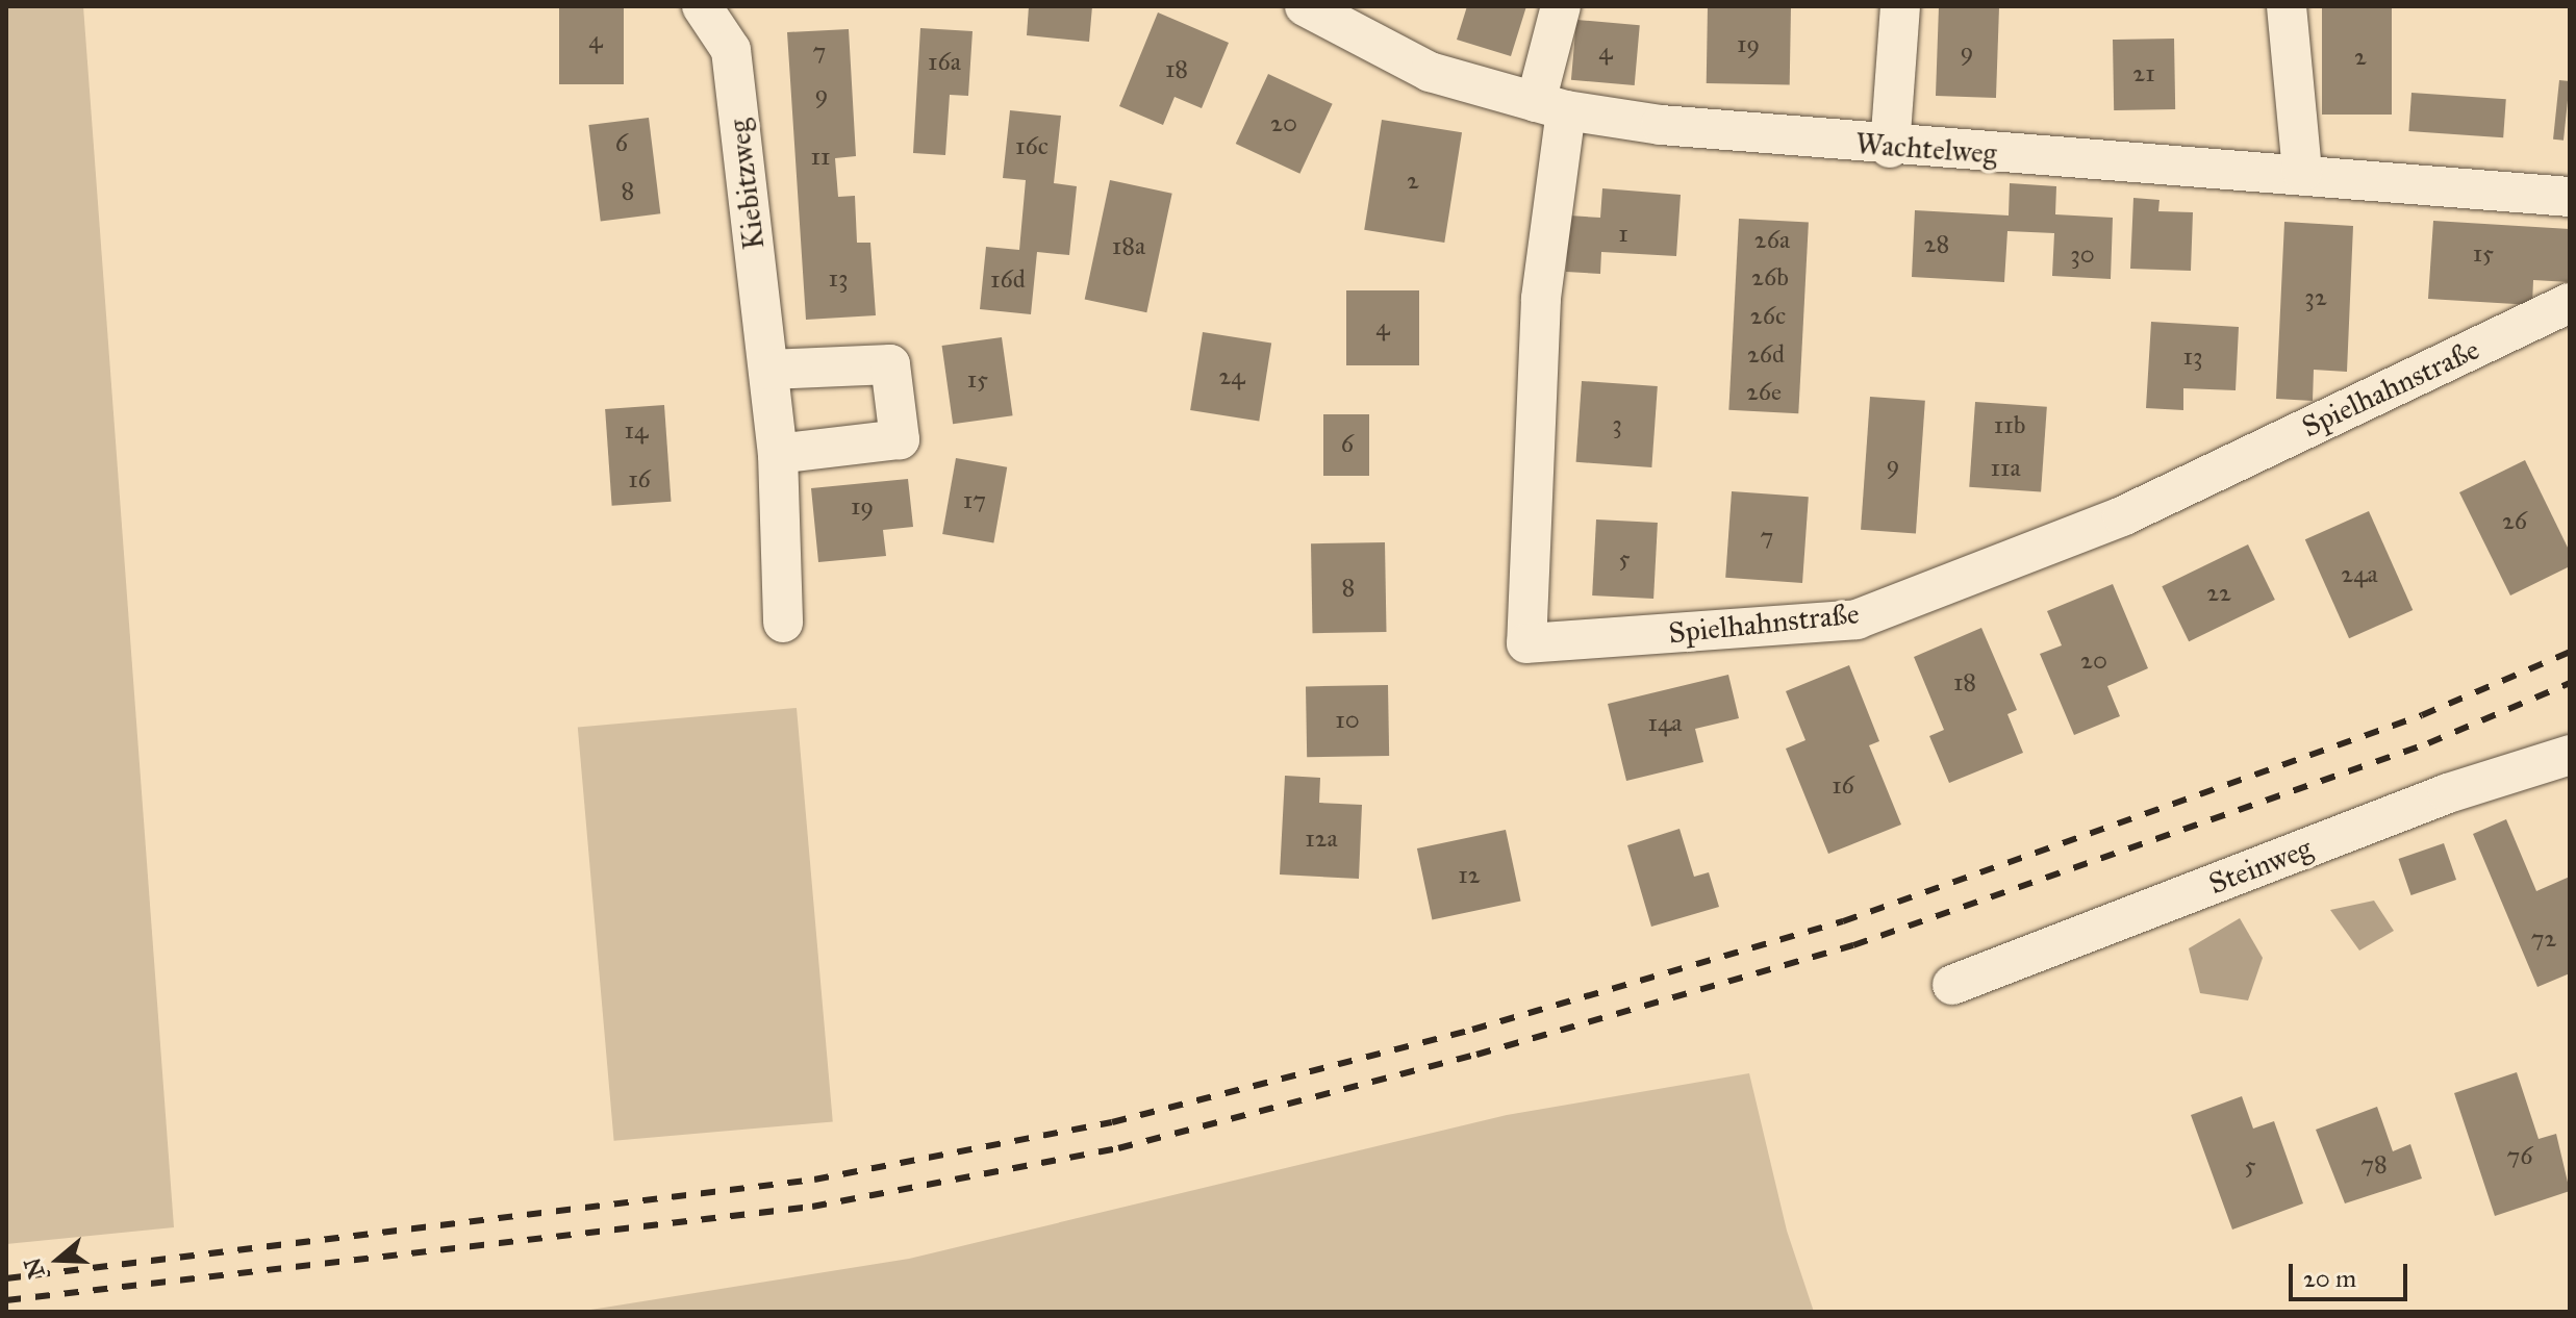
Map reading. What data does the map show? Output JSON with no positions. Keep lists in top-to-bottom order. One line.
{"streets":{"street":["Wachtelweg","Kiebitzweg","Spielhahnstraße","Steinweg"]},"crossings":[["Wachtelweg","Spielhahnstraße"]],"house_numbers":["4","19","7","4","9","2","16a","18","21","9","20","6","16c","11","2","8","1","26a","28","18a","15","30","26b","13","16d","32","26c","4","26d","13","24","15","26e","3","11b","14","6","9","11a","16","17","19","26","7","5","24a","8","22","20","18","10","14a","16","12a","12","72","76","78","5"],"scale_bar":"20 m","north":"left"}
